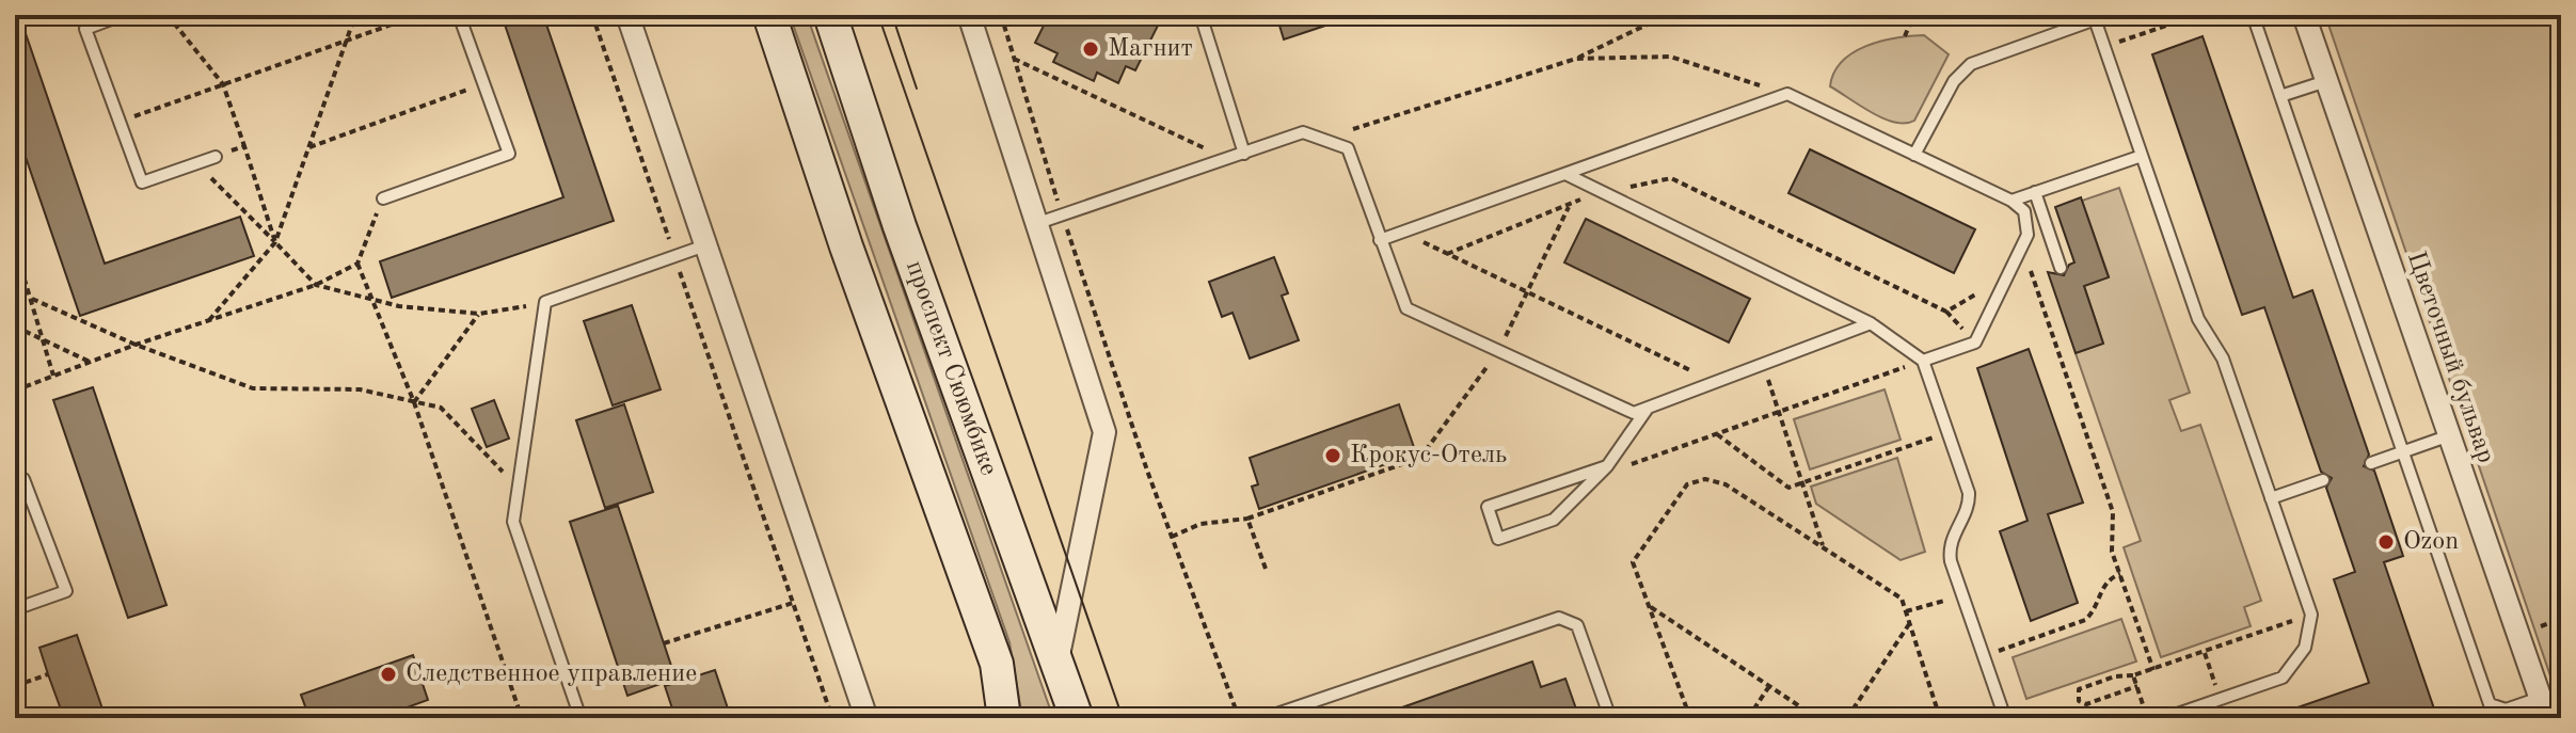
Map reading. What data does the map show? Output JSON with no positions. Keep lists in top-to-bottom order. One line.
{"streets":{"main road":["проспект Сююмбике"],"street":["Цветочный бульвар"]},"places":["Магнит","Крокус-Отель","Ozon","Следственное управление"]}
